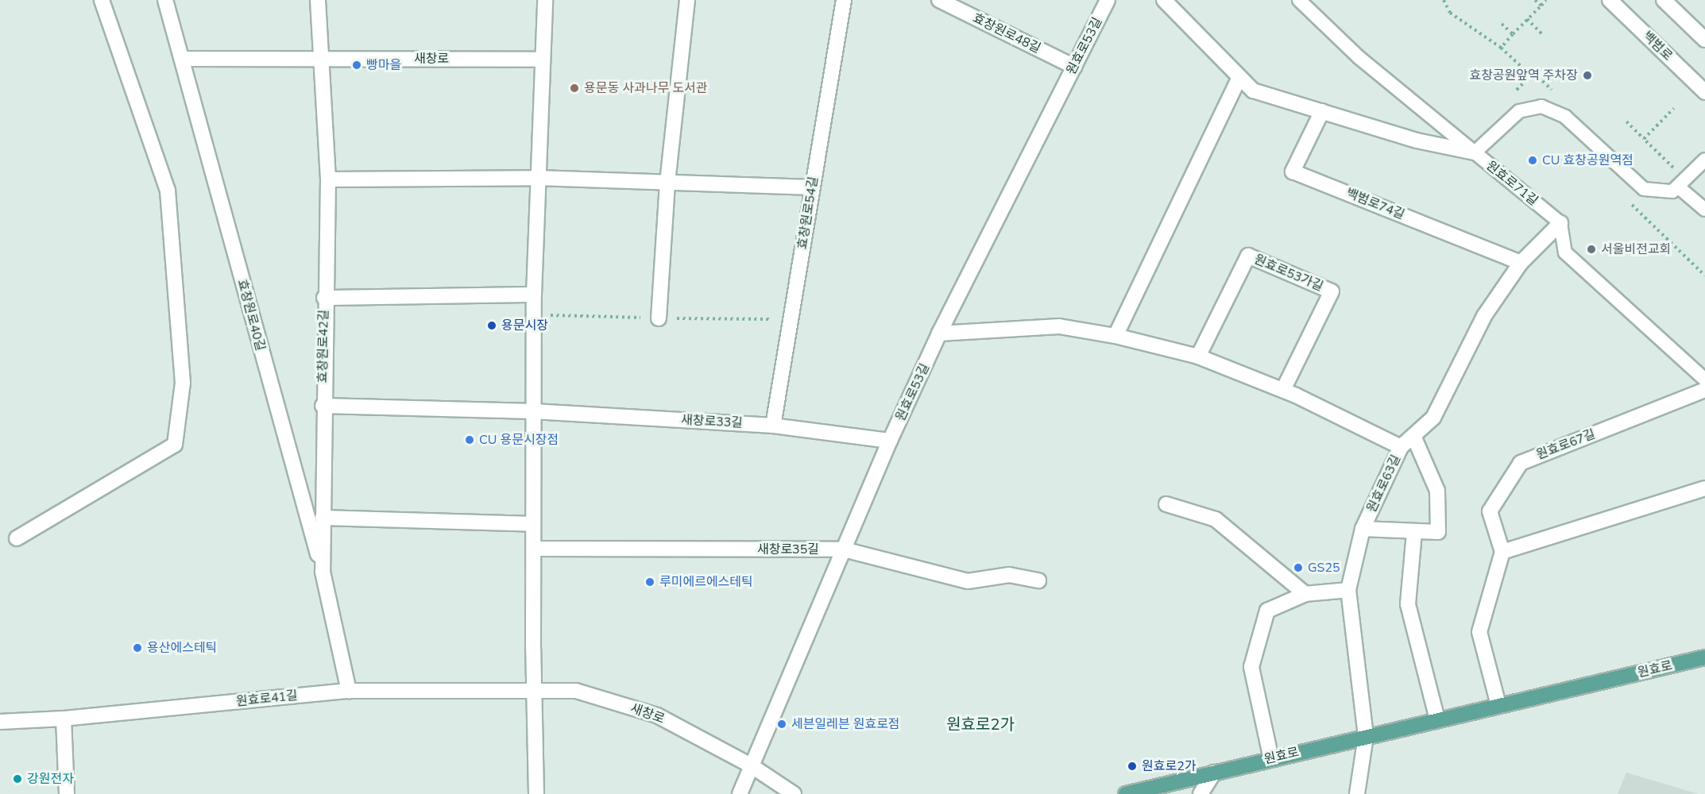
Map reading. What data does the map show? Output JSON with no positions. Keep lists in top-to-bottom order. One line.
{"streets":{"main road":["원효로"],"street":["효창원로48길","원효로53길","백범로","새창로","백범로74길","효창원로54길","원효로53가길","효창원로40길","효창원로42길","새창로33길","원효로67길","원효로63길","새창로35길","원효로41길"],"lane":["원효로71길"]},"crossings":[["효창원로48길","원효로53길"],["원효로53길","새창로"],["원효로53길","새창로33길"],["원효로53길","새창로35길"],["새창로","효창원로42길"],["새창로","원효로41길"],["원효로71길","원효로63길"],["백범로74길","원효로63길"],["효창원로54길","새창로33길"],["효창원로40길","효창원로42길"],["효창원로42길","원효로41길"],["원효로63길","원효로"]],"districts":["원효로2가"],"places":["빵마을","효창공원앞역 주차장","용문동 사과나무 도서관","CU 효창공원역점","서울비전교회","용문시장","CU 용문시장점","GS25","루미에르에스테틱","용산에스테틱","세븐일레븐 원효로점","원효로2가","강원전자"]}
